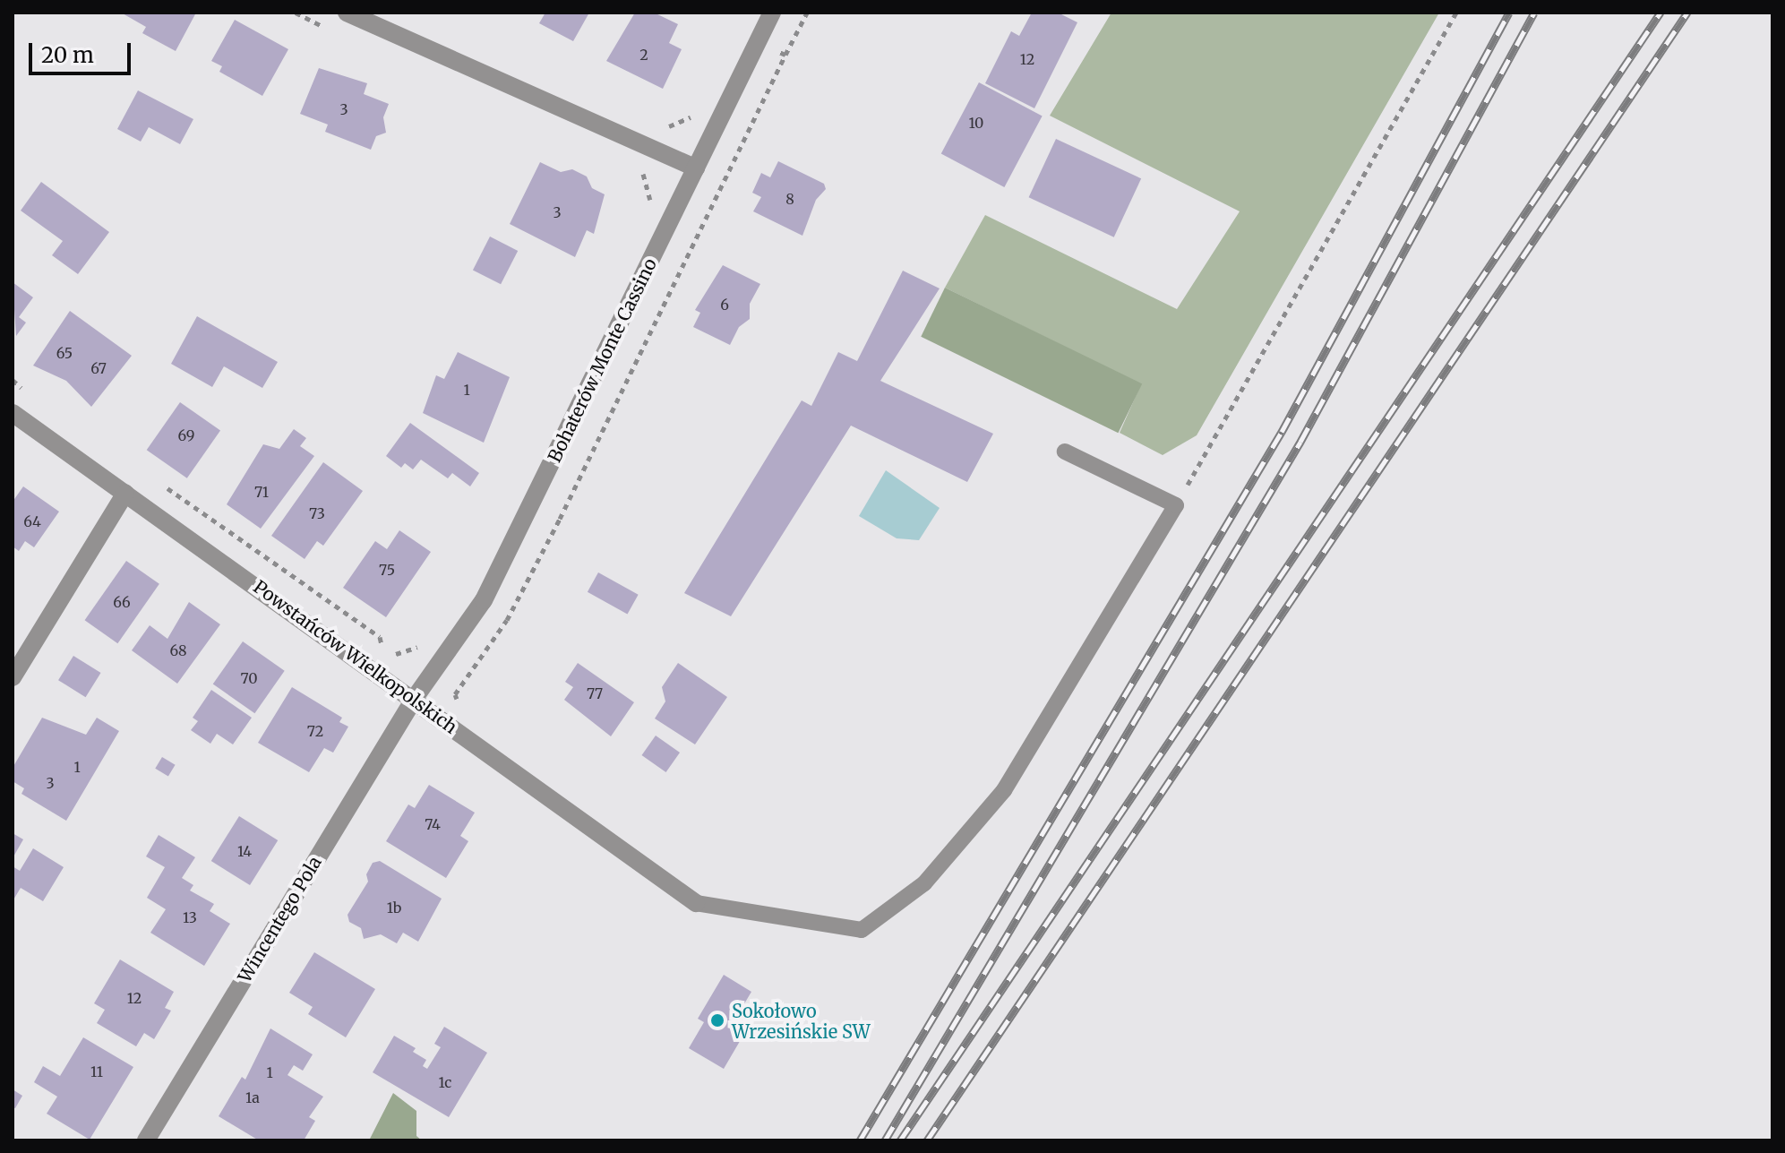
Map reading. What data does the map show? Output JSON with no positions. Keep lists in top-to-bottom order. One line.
{"streets":{"street":["Bohaterów Monte Cassino","Powstańców Wielkopolskich","Wincentego Pola"]},"crossings":[["Bohaterów Monte Cassino","Powstańców Wielkopolskich"],["Bohaterów Monte Cassino","Wincentego Pola"],["Powstańców Wielkopolskich","Wincentego Pola"]],"places":["Sokołowo Wrzesińskie SW"],"house_numbers":["2","12","3","10","8","3","6","65","67","1","69","71","73","64","75","66","68","70","77","72","1","3","74","14","1b","13","12","11","1","1c","1a"],"scale_bar":"20 m"}
